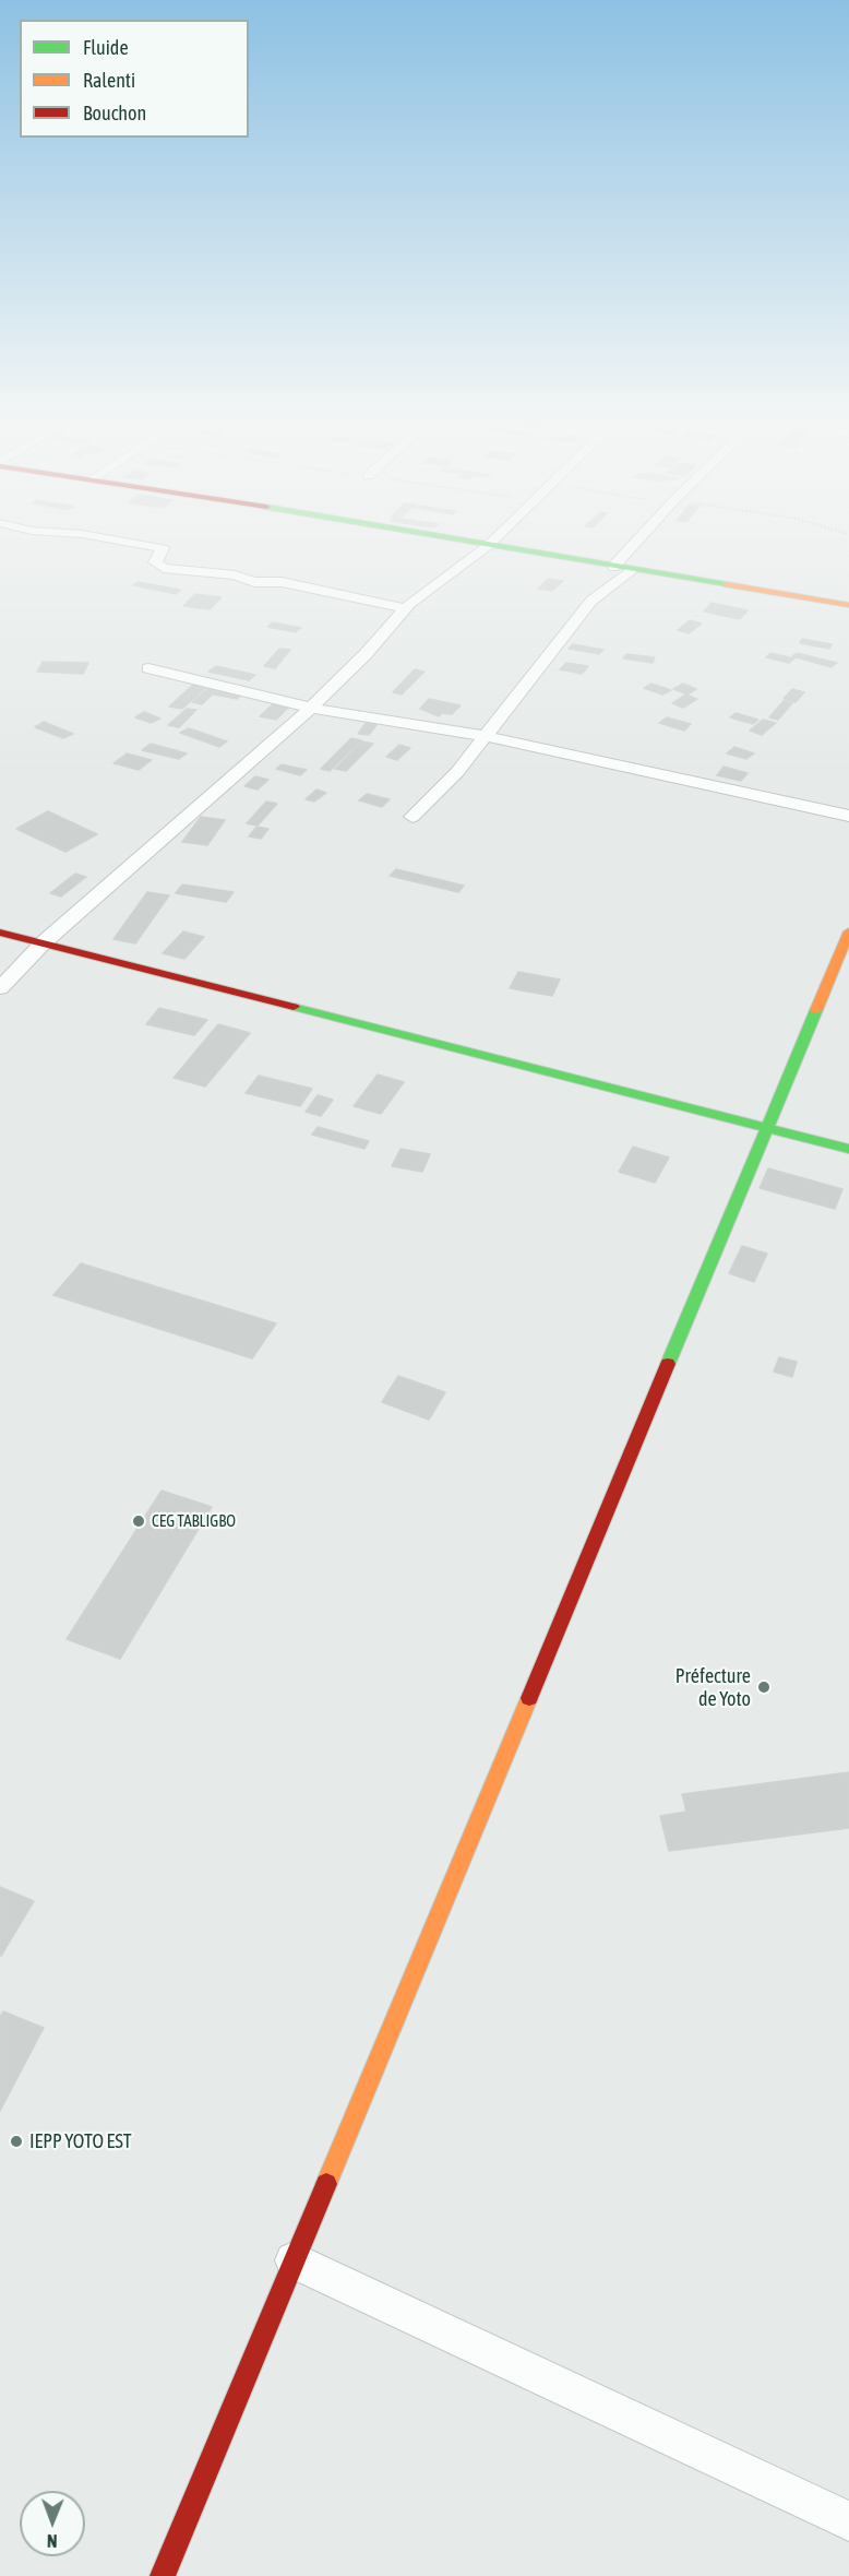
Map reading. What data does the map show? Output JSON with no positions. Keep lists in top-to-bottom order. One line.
{"places":["CEG TABLIGBO","Préfecture de Yoto","IEPP YOTO EST"],"legend":["Fluide","Ralenti","Bouchon"],"north":"bottom"}
